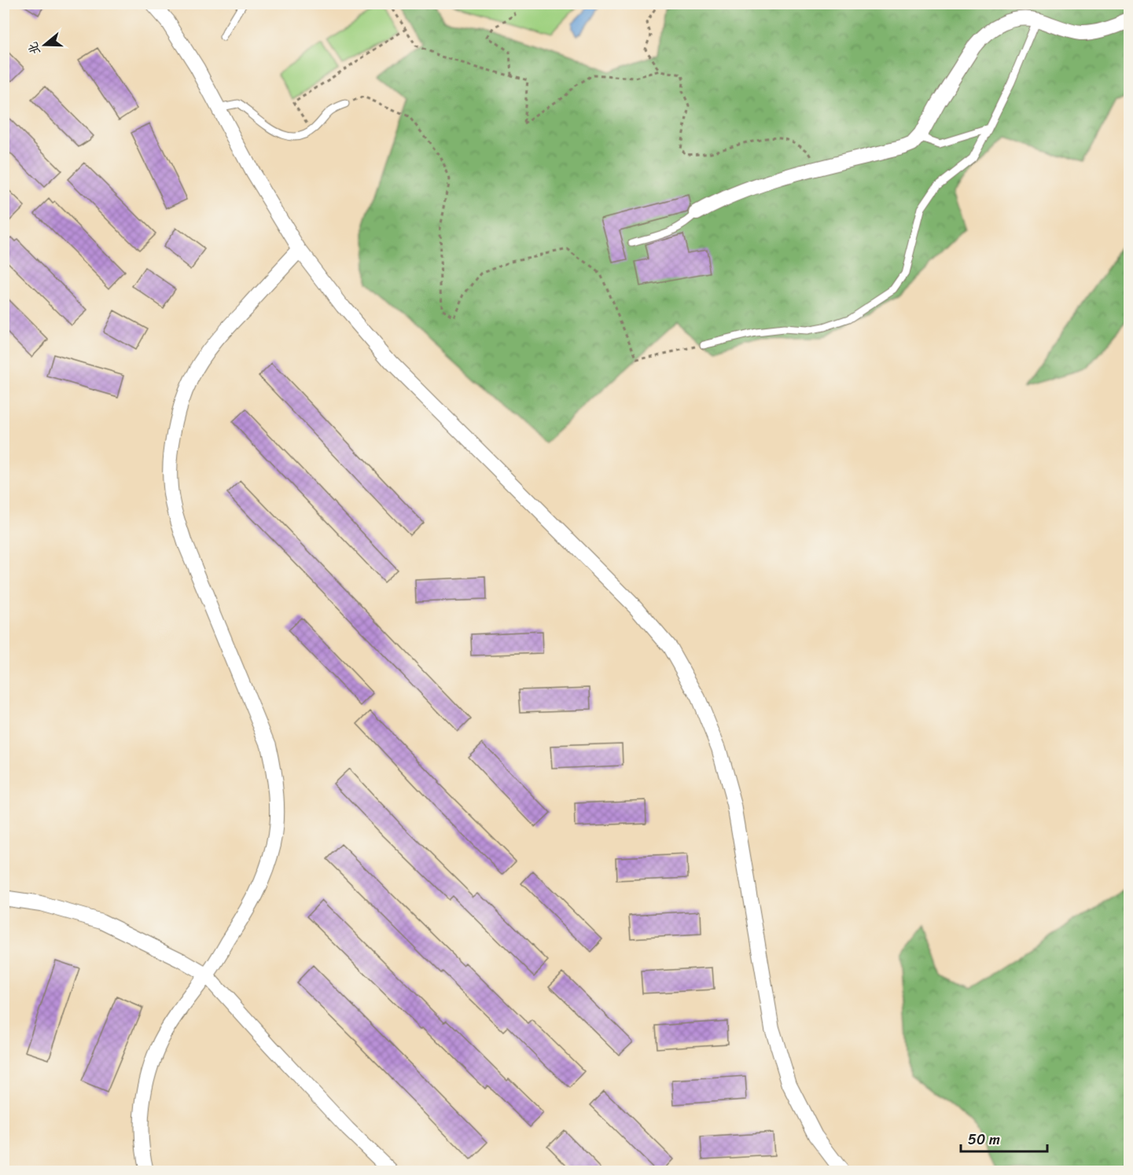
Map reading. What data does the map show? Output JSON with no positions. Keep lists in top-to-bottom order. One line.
{"scale_bar":"50 m","north":"left"}
